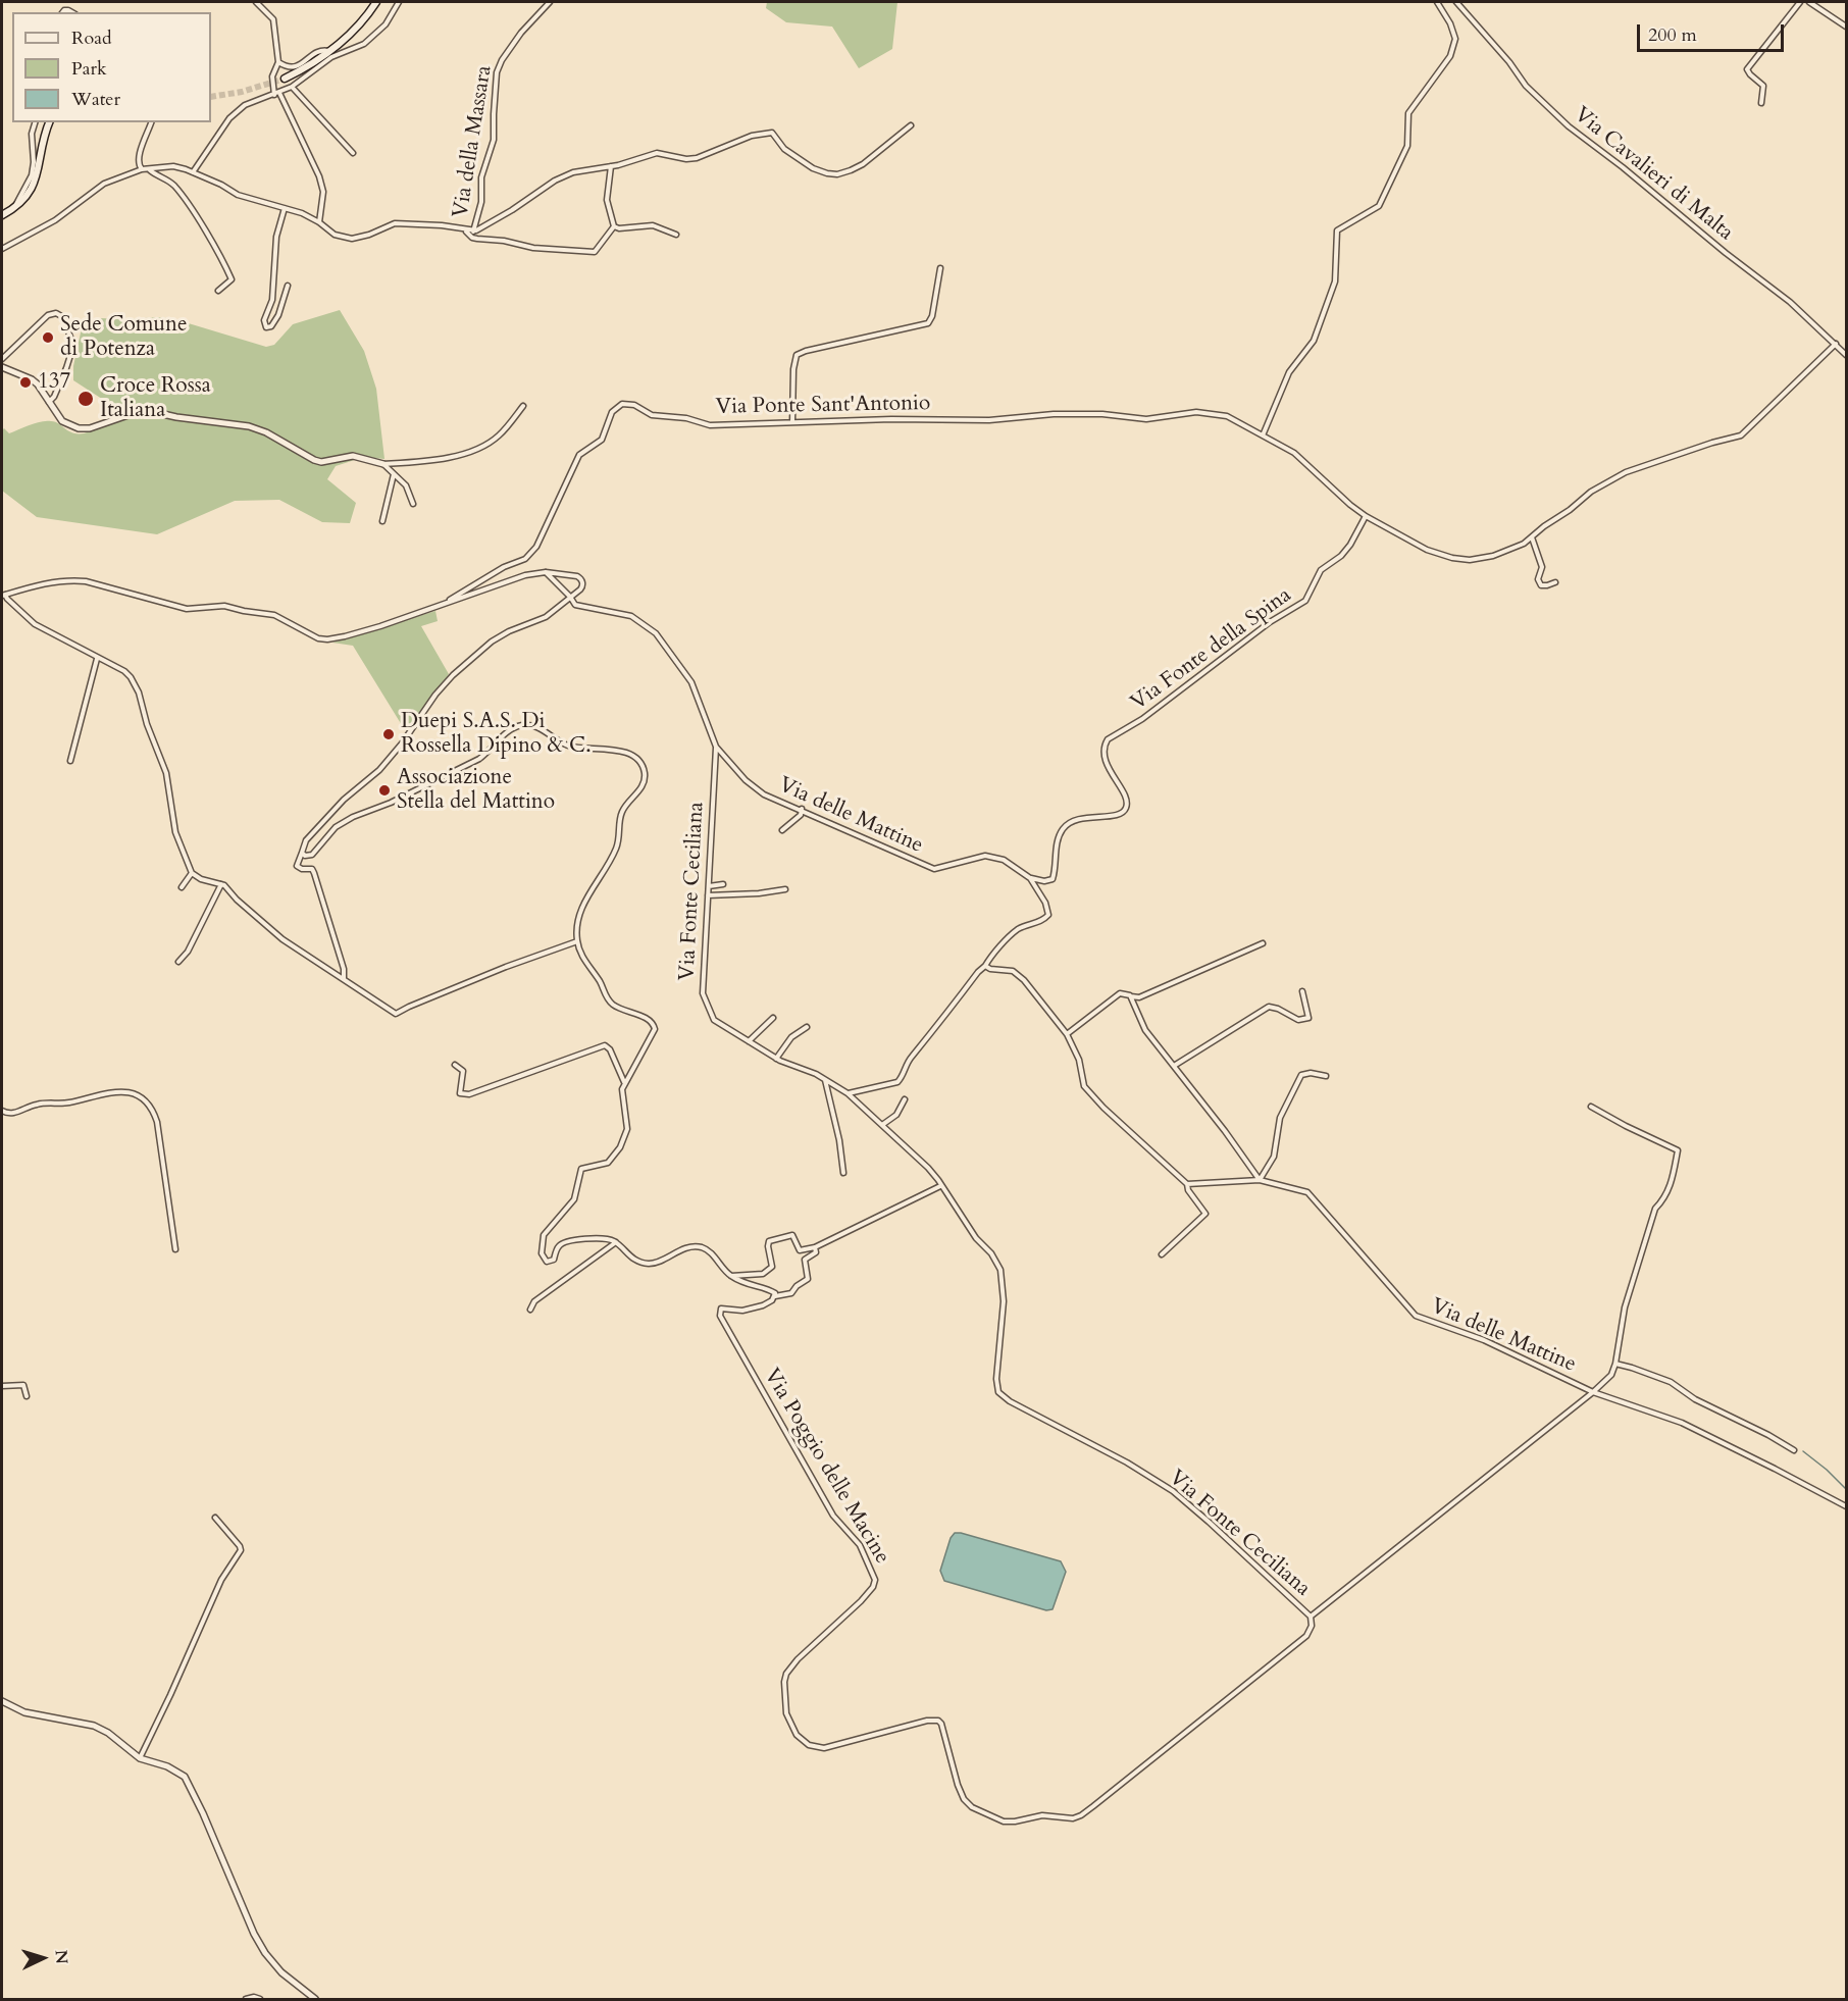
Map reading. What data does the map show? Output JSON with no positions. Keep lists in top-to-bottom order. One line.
{"streets":{"street":["Via della Massara","Via Cavalieri di Malta","Via Ponte Sant'Antonio","Via Fonte della Spina","Via delle Mattine","Via Fonte Ceciliana","Via Poggio delle Macine"]},"crossings":[["Via Ponte Sant'Antonio","Via Fonte della Spina"],["Via Fonte della Spina","Via delle Mattine"],["Via delle Mattine","Via Fonte Ceciliana"],["Via Fonte Ceciliana","Via Poggio delle Macine"]],"places":["Sede Comune di Potenza","137","Croce Rossa Italiana","Duepi S.A.S. Di Rossella Dipino & C.","Associazione Stella del Mattino"],"legend":["Road","Park","Water"],"scale_bar":"200 m","north":"right"}
